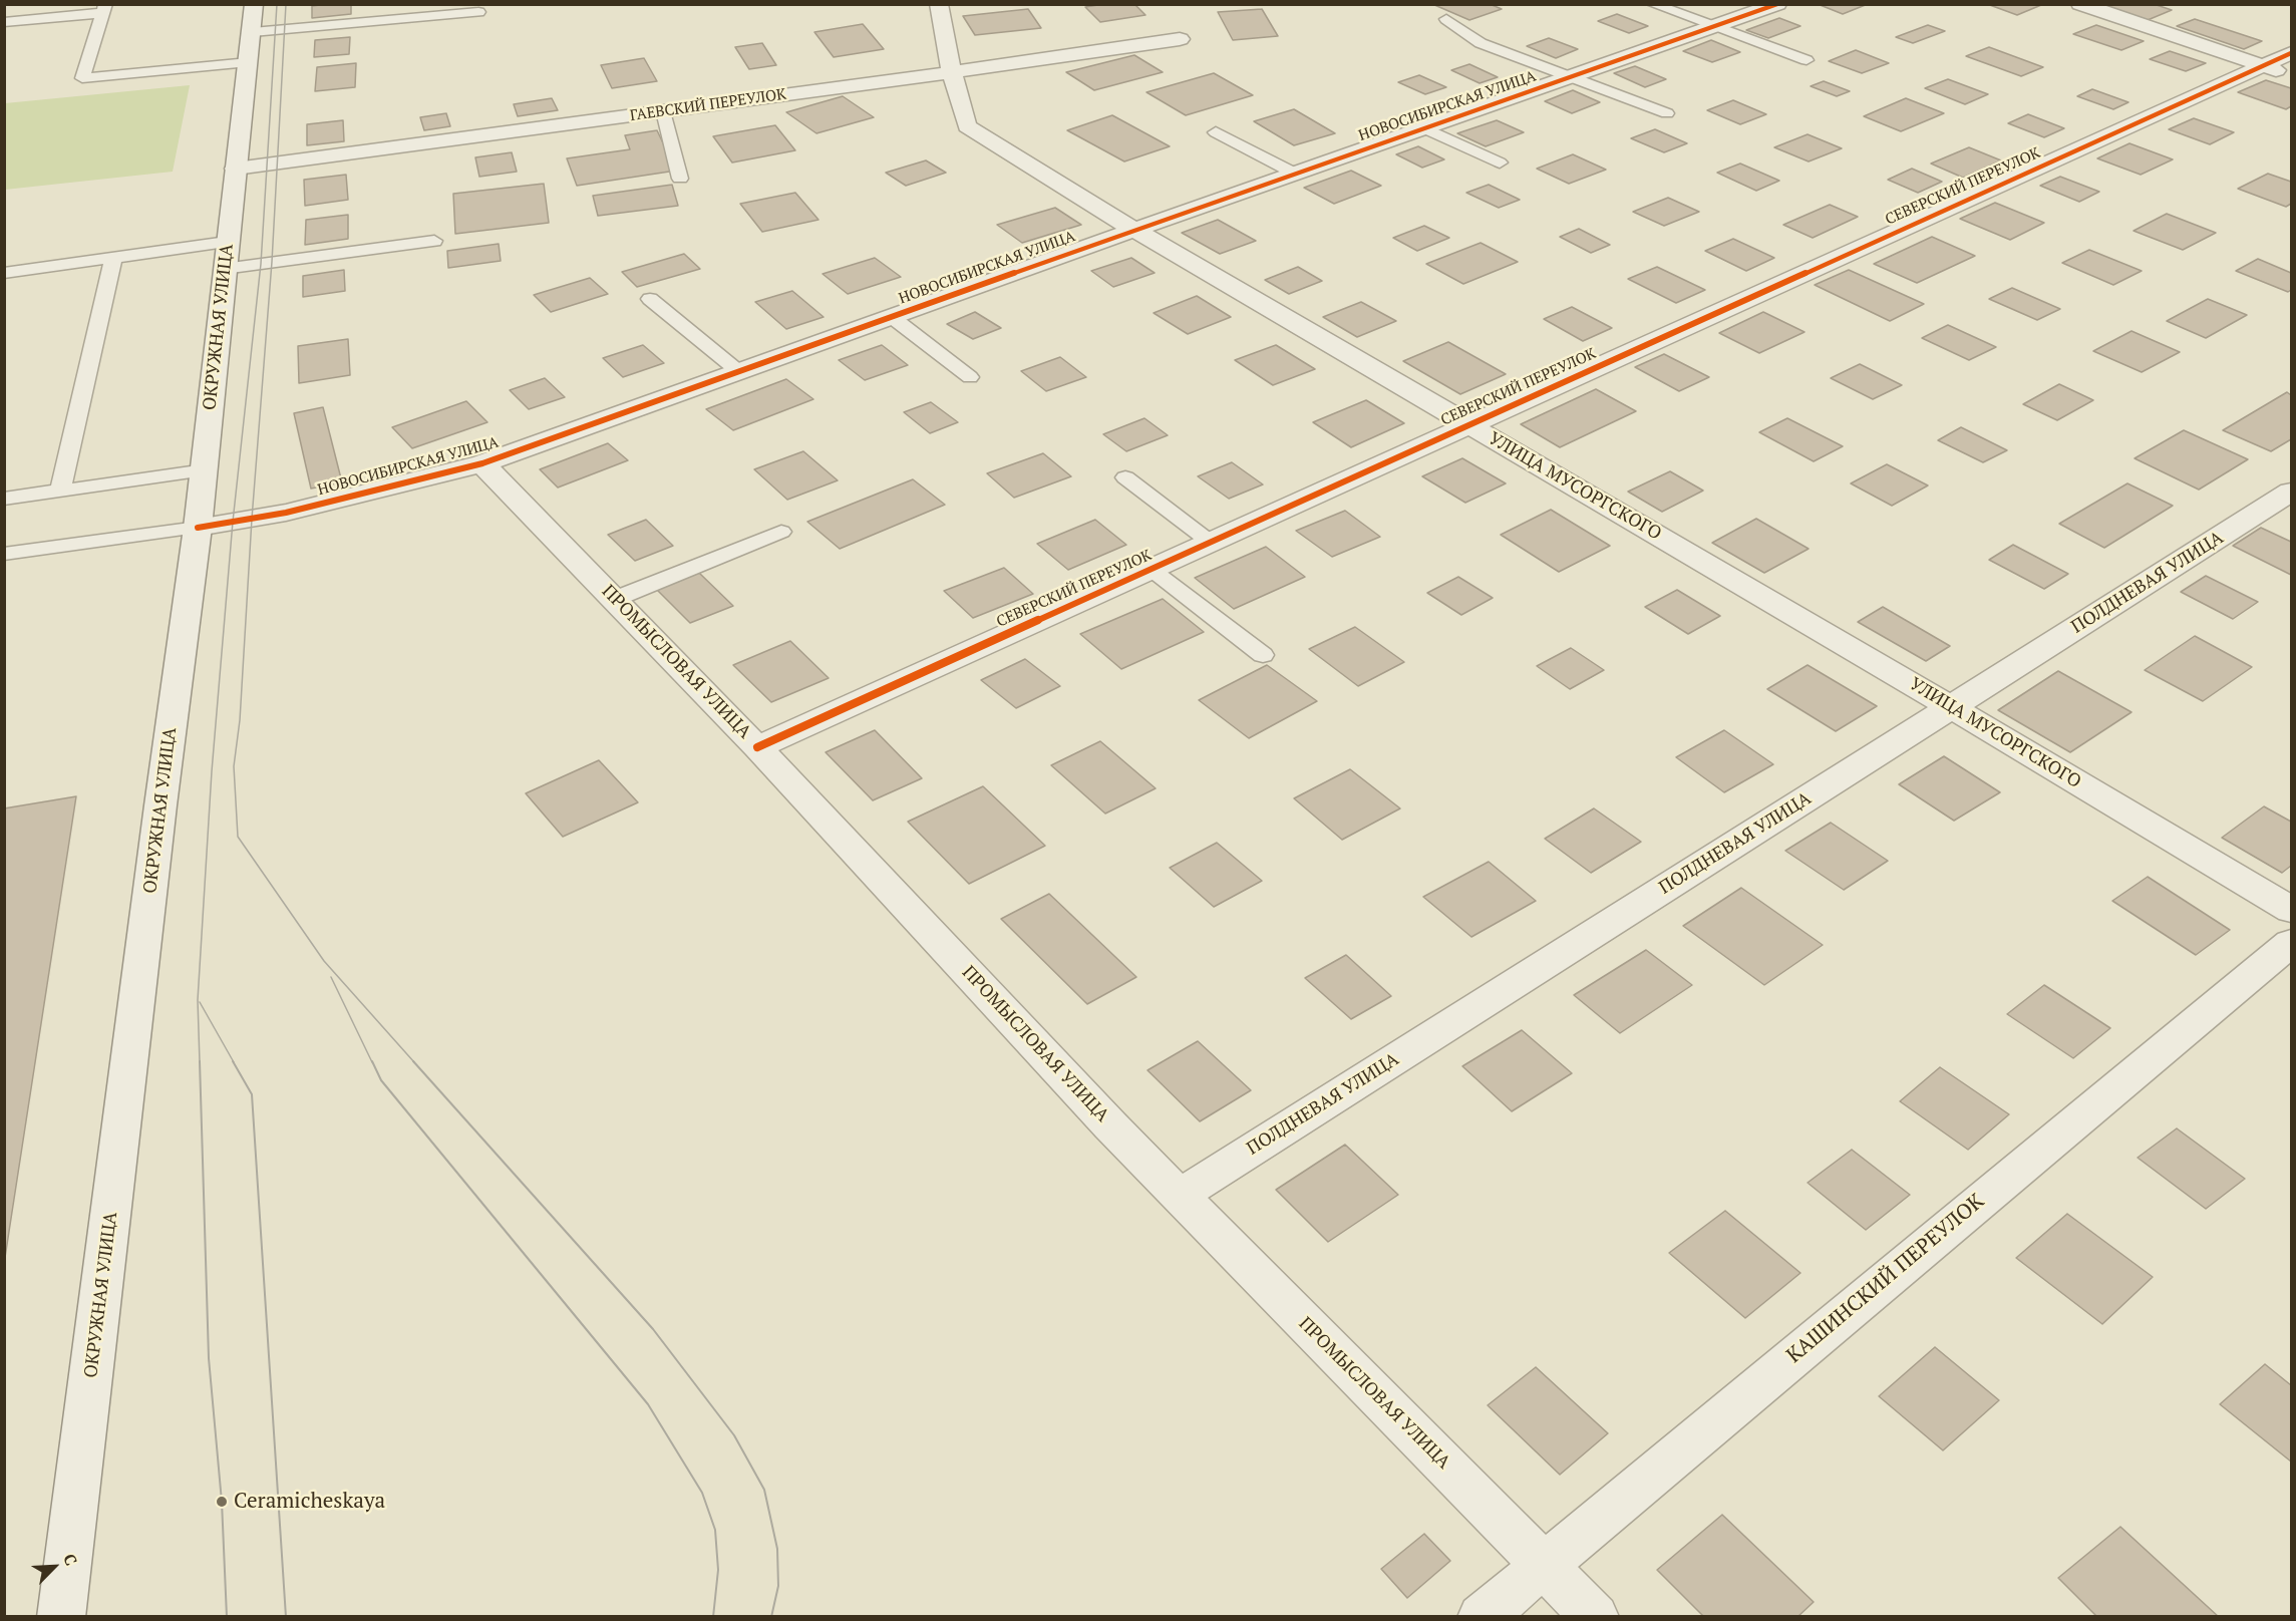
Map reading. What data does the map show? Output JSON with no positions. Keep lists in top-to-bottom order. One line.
{"streets":{"street":["ГАЕВСКИЙ ПЕРЕУЛОК","НОВОСИБИРСКАЯ УЛИЦА","СЕВЕРСКИЙ ПЕРЕУЛОК","ОКРУЖНАЯ УЛИЦА","УЛИЦА МУСОРГСКОГО","ПОЛДНЕВАЯ УЛИЦА","ПРОМЫСЛОВАЯ УЛИЦА","КАШИНСКИЙ ПЕРЕУЛОК"]},"crossings":[["ГАЕВСКИЙ ПЕРЕУЛОК","ОКРУЖНАЯ УЛИЦА"],["ГАЕВСКИЙ ПЕРЕУЛОК","УЛИЦА МУСОРГСКОГО"],["НОВОСИБИРСКАЯ УЛИЦА","ОКРУЖНАЯ УЛИЦА"],["НОВОСИБИРСКАЯ УЛИЦА","УЛИЦА МУСОРГСКОГО"],["НОВОСИБИРСКАЯ УЛИЦА","ПРОМЫСЛОВАЯ УЛИЦА"],["СЕВЕРСКИЙ ПЕРЕУЛОК","УЛИЦА МУСОРГСКОГО"],["СЕВЕРСКИЙ ПЕРЕУЛОК","ПРОМЫСЛОВАЯ УЛИЦА"],["УЛИЦА МУСОРГСКОГО","ПОЛДНЕВАЯ УЛИЦА"],["ПОЛДНЕВАЯ УЛИЦА","ПРОМЫСЛОВАЯ УЛИЦА"],["ПРОМЫСЛОВАЯ УЛИЦА","КАШИНСКИЙ ПЕРЕУЛОК"]],"places":["Ceramicheskaya"],"north":"top right"}
